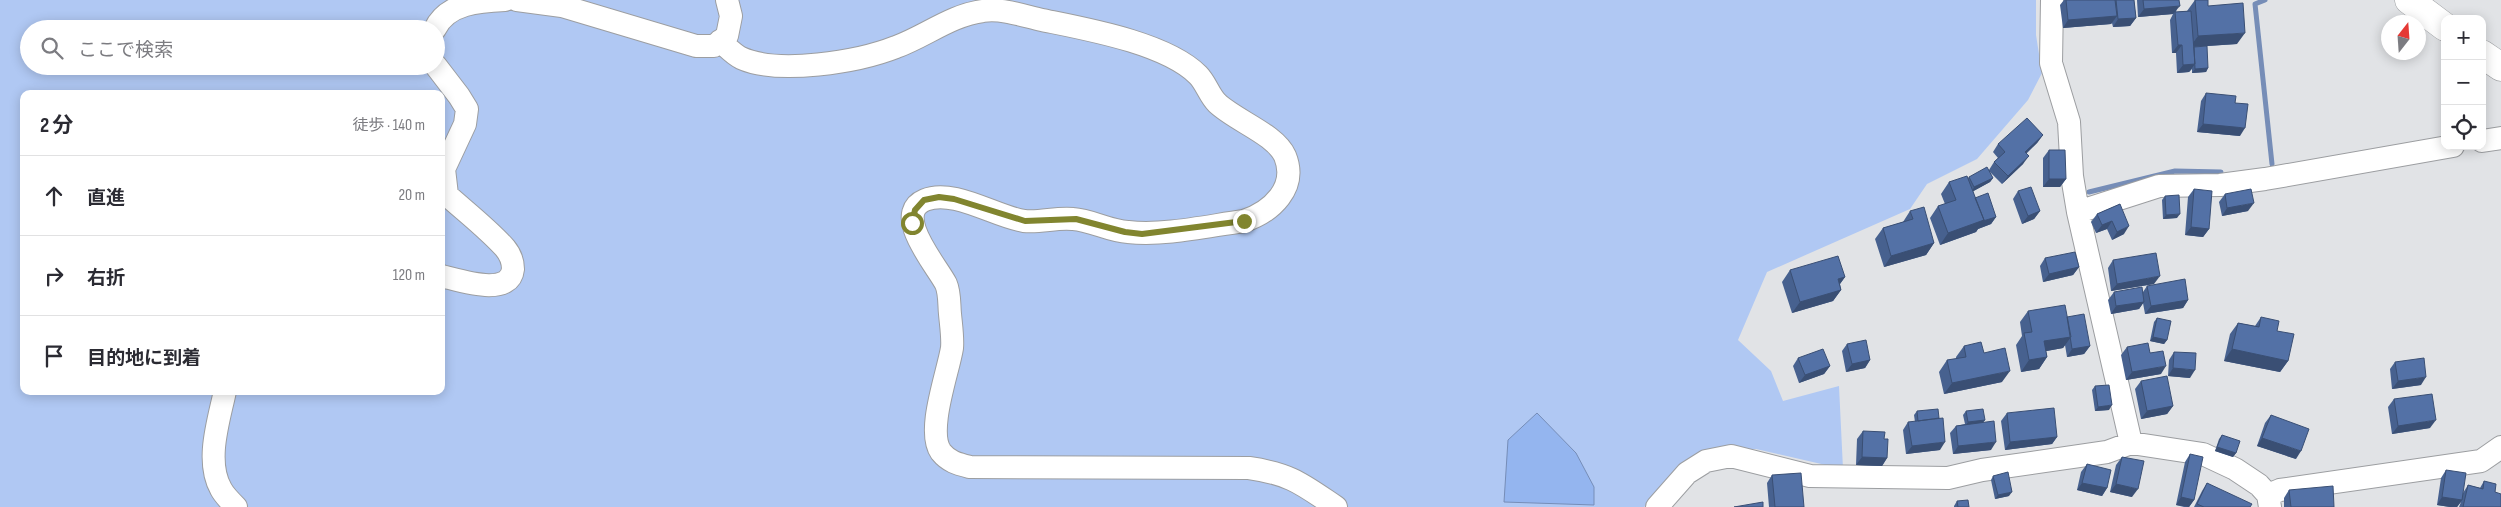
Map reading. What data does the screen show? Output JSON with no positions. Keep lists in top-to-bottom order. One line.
{"north":"top","page":{"map_buttons":["+","−"],"search":"ここで検索","heading":["2 分","徒歩 · 140 m"],"list":[["直進","20 m"],["右折","120 m"],"目的地に到着"]}}
